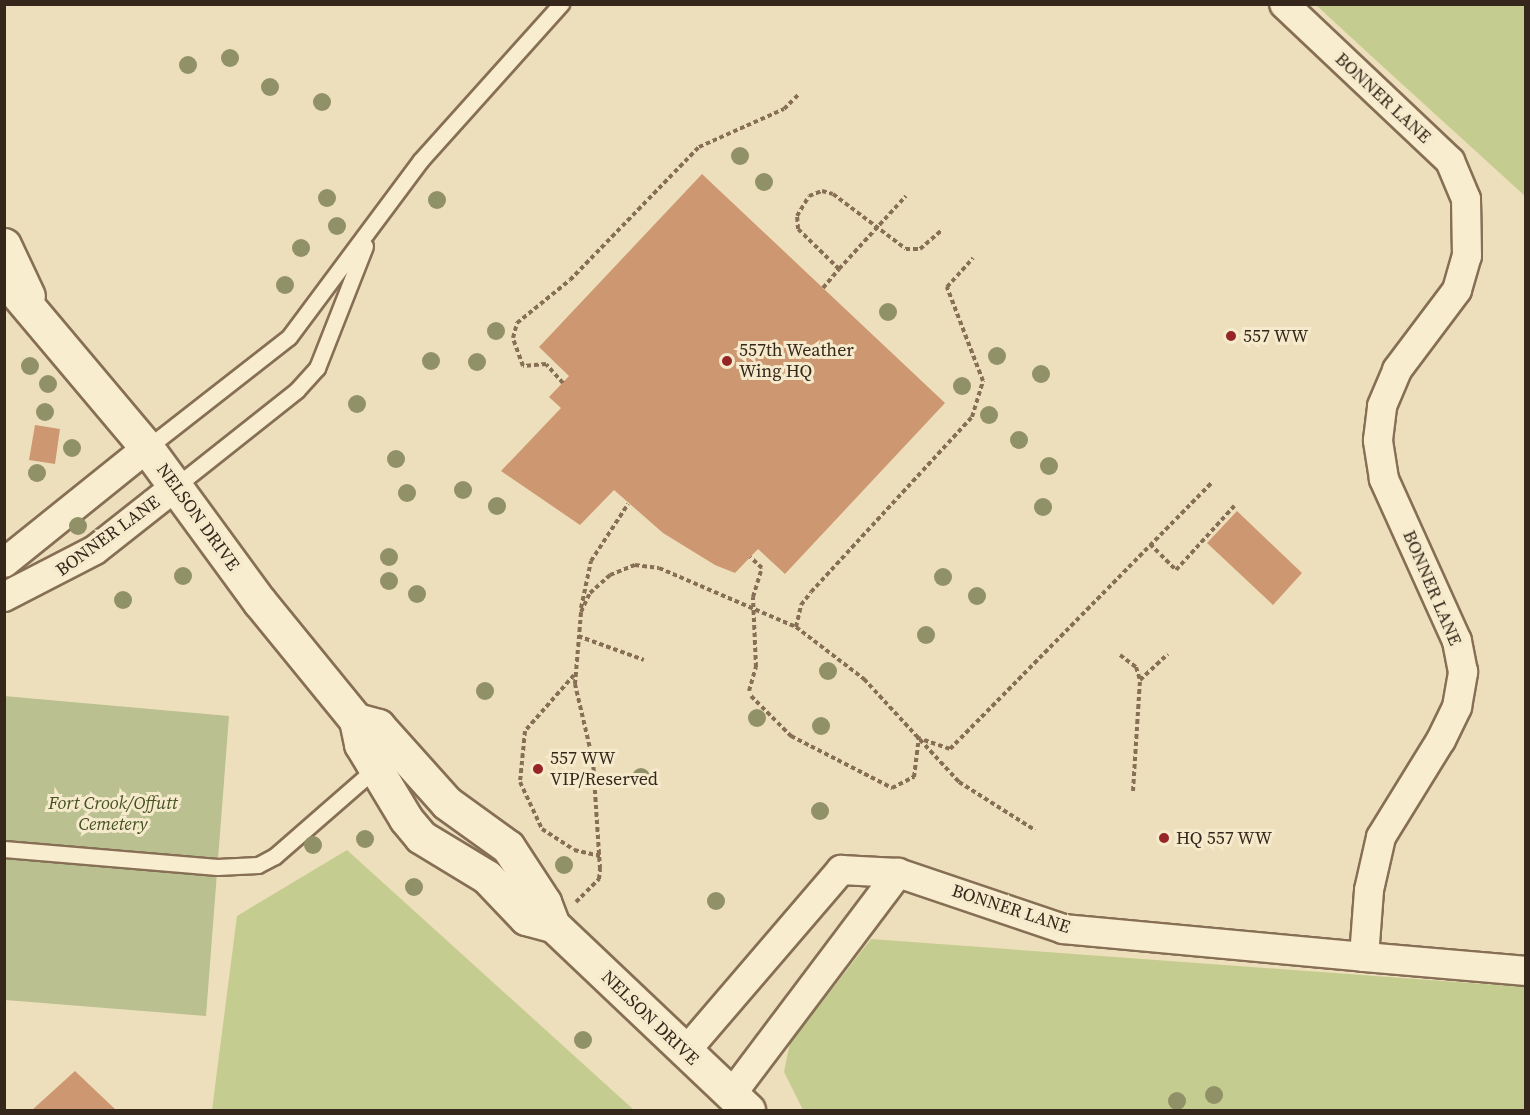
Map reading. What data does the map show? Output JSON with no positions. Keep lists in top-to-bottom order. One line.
{"streets":{"street":["BONNER LANE","NELSON DRIVE"]},"crossings":[["BONNER LANE","NELSON DRIVE"]],"parks":["Fort Crook/Offutt Cemetery"],"places":["557 WW","557th Weather Wing HQ","557 WW VIP/Reserved","HQ 557 WW"]}
